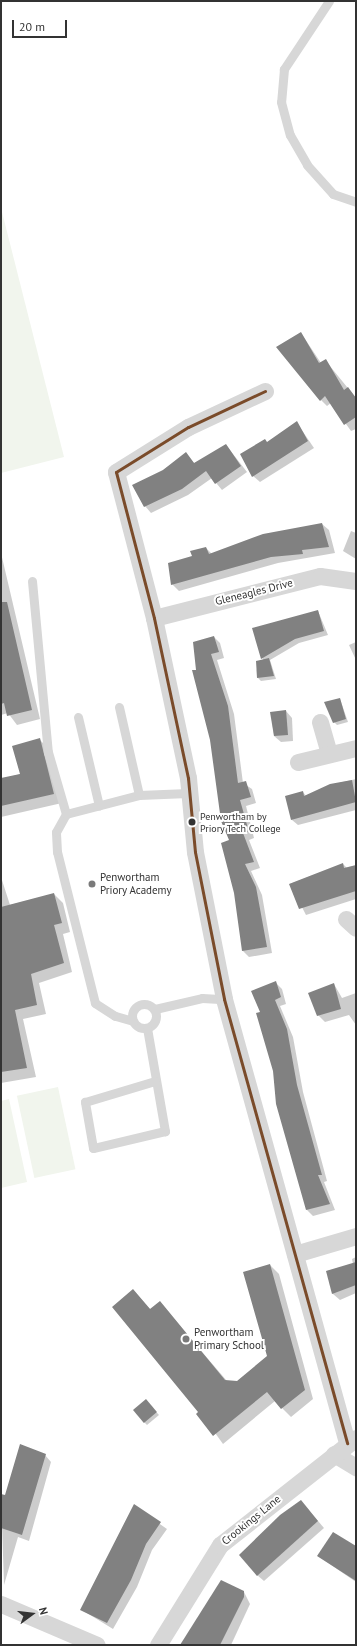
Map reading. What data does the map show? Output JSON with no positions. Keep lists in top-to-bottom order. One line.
{"streets":{"street":["Gleneagles Drive","Crookings Lane"]},"places":["Penwortham by Priory Tech College","Penwortham Priory Academy","Penwortham Primary School"],"scale_bar":"20 m","north":"right"}
